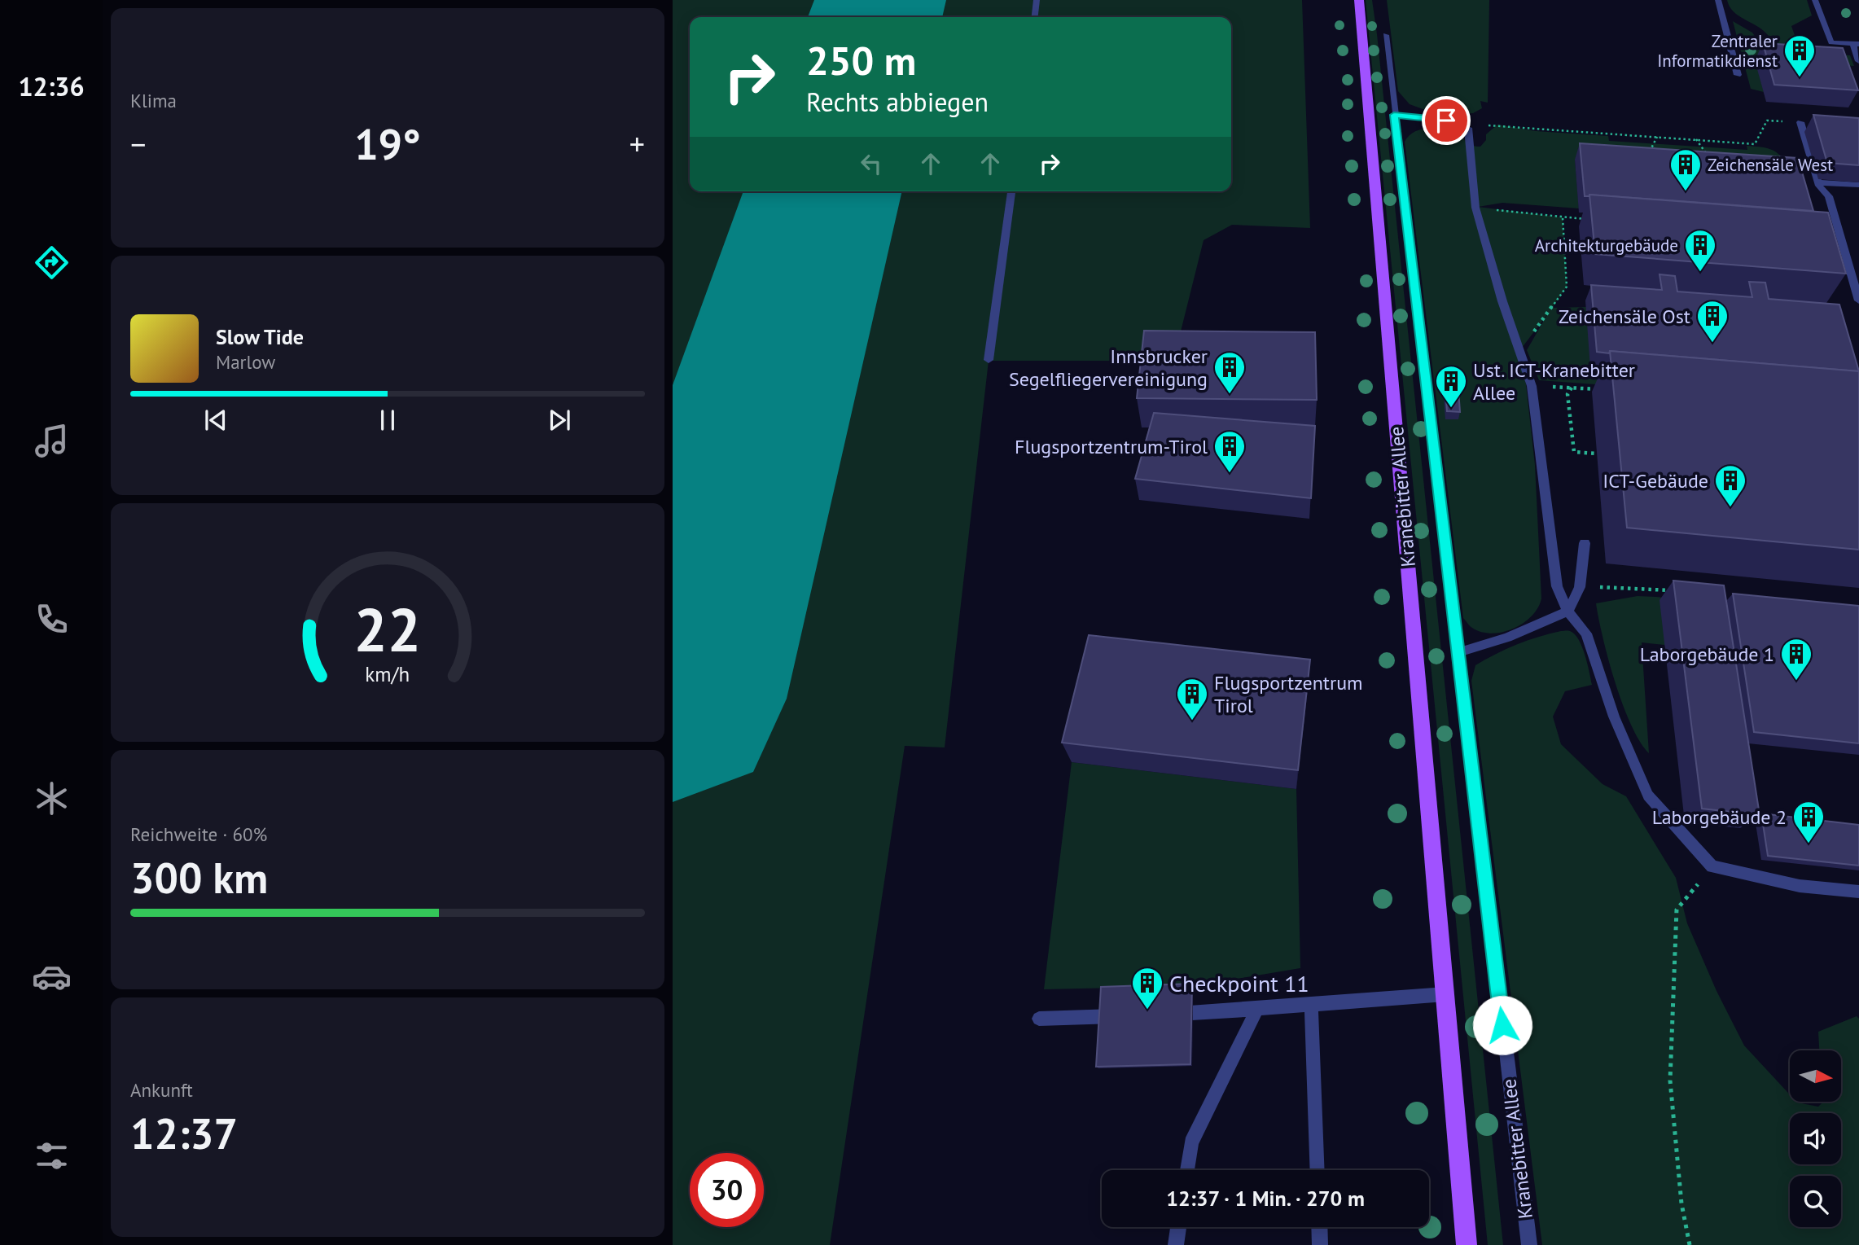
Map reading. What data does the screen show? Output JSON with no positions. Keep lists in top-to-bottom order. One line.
{"streets":{"main road":["Kranebitter Allee"]},"places":{"building":["Zentraler Informatikdienst","Zeichensäle West","Architekturgebäude","Zeichensäle Ost","Innsbrucker Segelfliegervereinigung","Ust. ICT-Kranebitter Allee","Flugsportzentrum-Tirol","ICT-Gebäude","Laborgebäude 1","Flugsportzentrum Tirol","Laborgebäude 2","Checkpoint 11"]},"north":"right","page":{"tabs":"12:36","tile":["Klima",["Reichweite · 60%","300 km"],["Ankunft","12:37"]],"turn":["250 m","Rechts abbiegen"],"heat":["−","19°","+"],"song":["Slow Tide","Marlow"],"limit":"30","trip":"12:37 · 1 Min. · 270 m","gauge":["22","km/h"]}}
